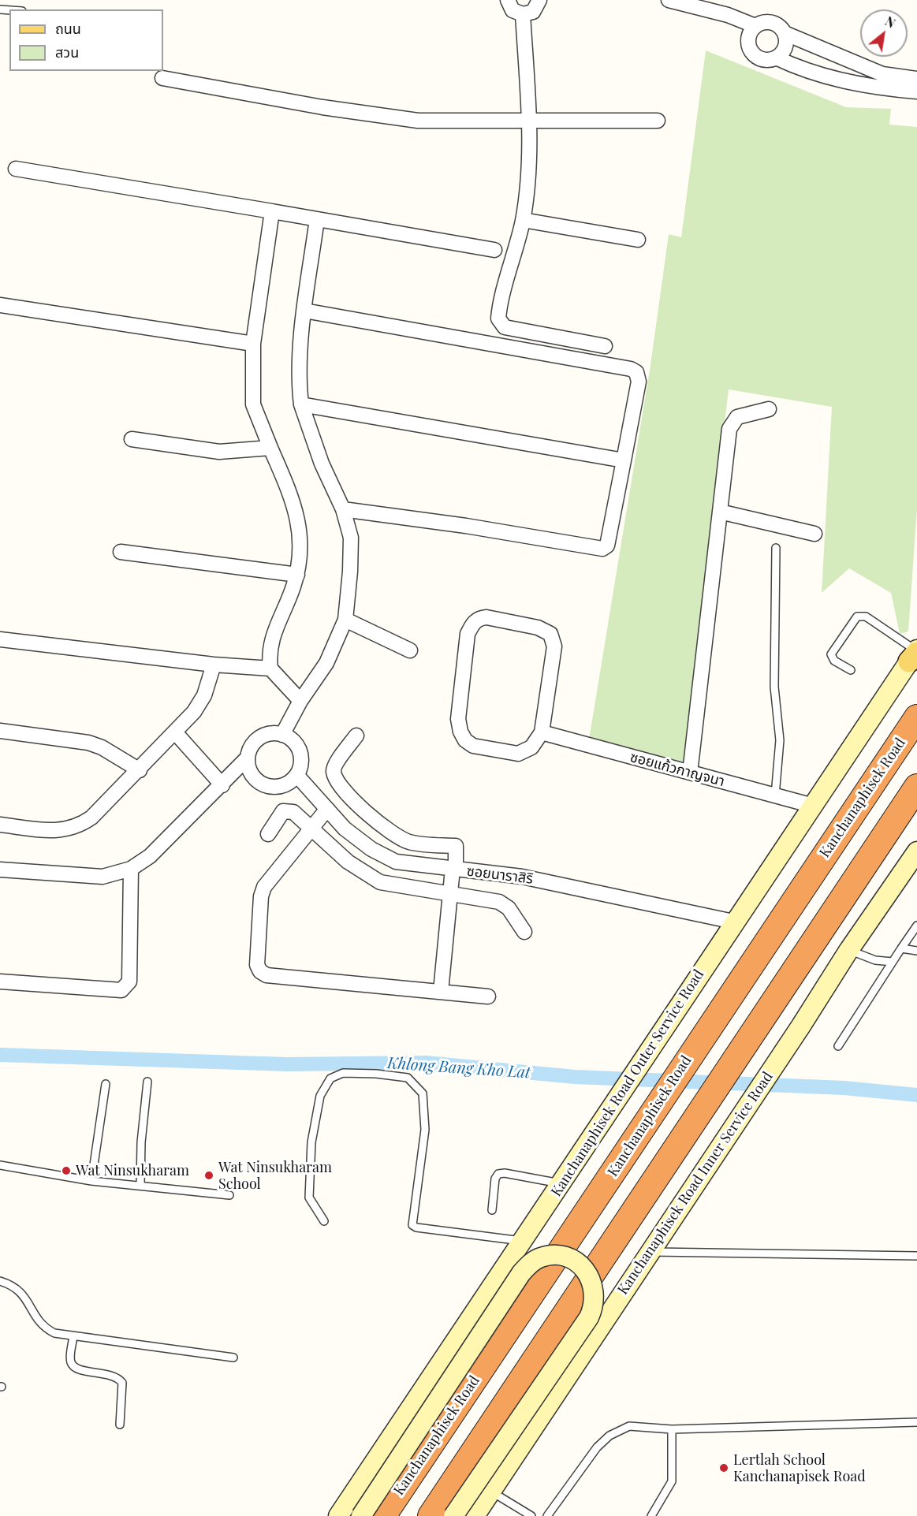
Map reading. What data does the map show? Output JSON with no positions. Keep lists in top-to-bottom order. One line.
{"streets":{"highway":["Kanchanaphisek Road"],"main road":["Kanchanaphisek Road Outer Service Road","Kanchanaphisek Road Inner Service Road"],"street":["ซอยแก้วกาญจนา","ซอยนาราสิริ"]},"crossings":[["ซอยแก้วกาญจนา","Kanchanaphisek Road Outer Service Road"],["ซอยนาราสิริ","Kanchanaphisek Road Outer Service Road"]],"water":["Khlong Bang Kho Lat"],"places":["Wat Ninsukharam","Wat Ninsukharam School","Lertlah School Kanchanapisek Road"],"legend":["ถนน","สวน"],"north":"top right"}
